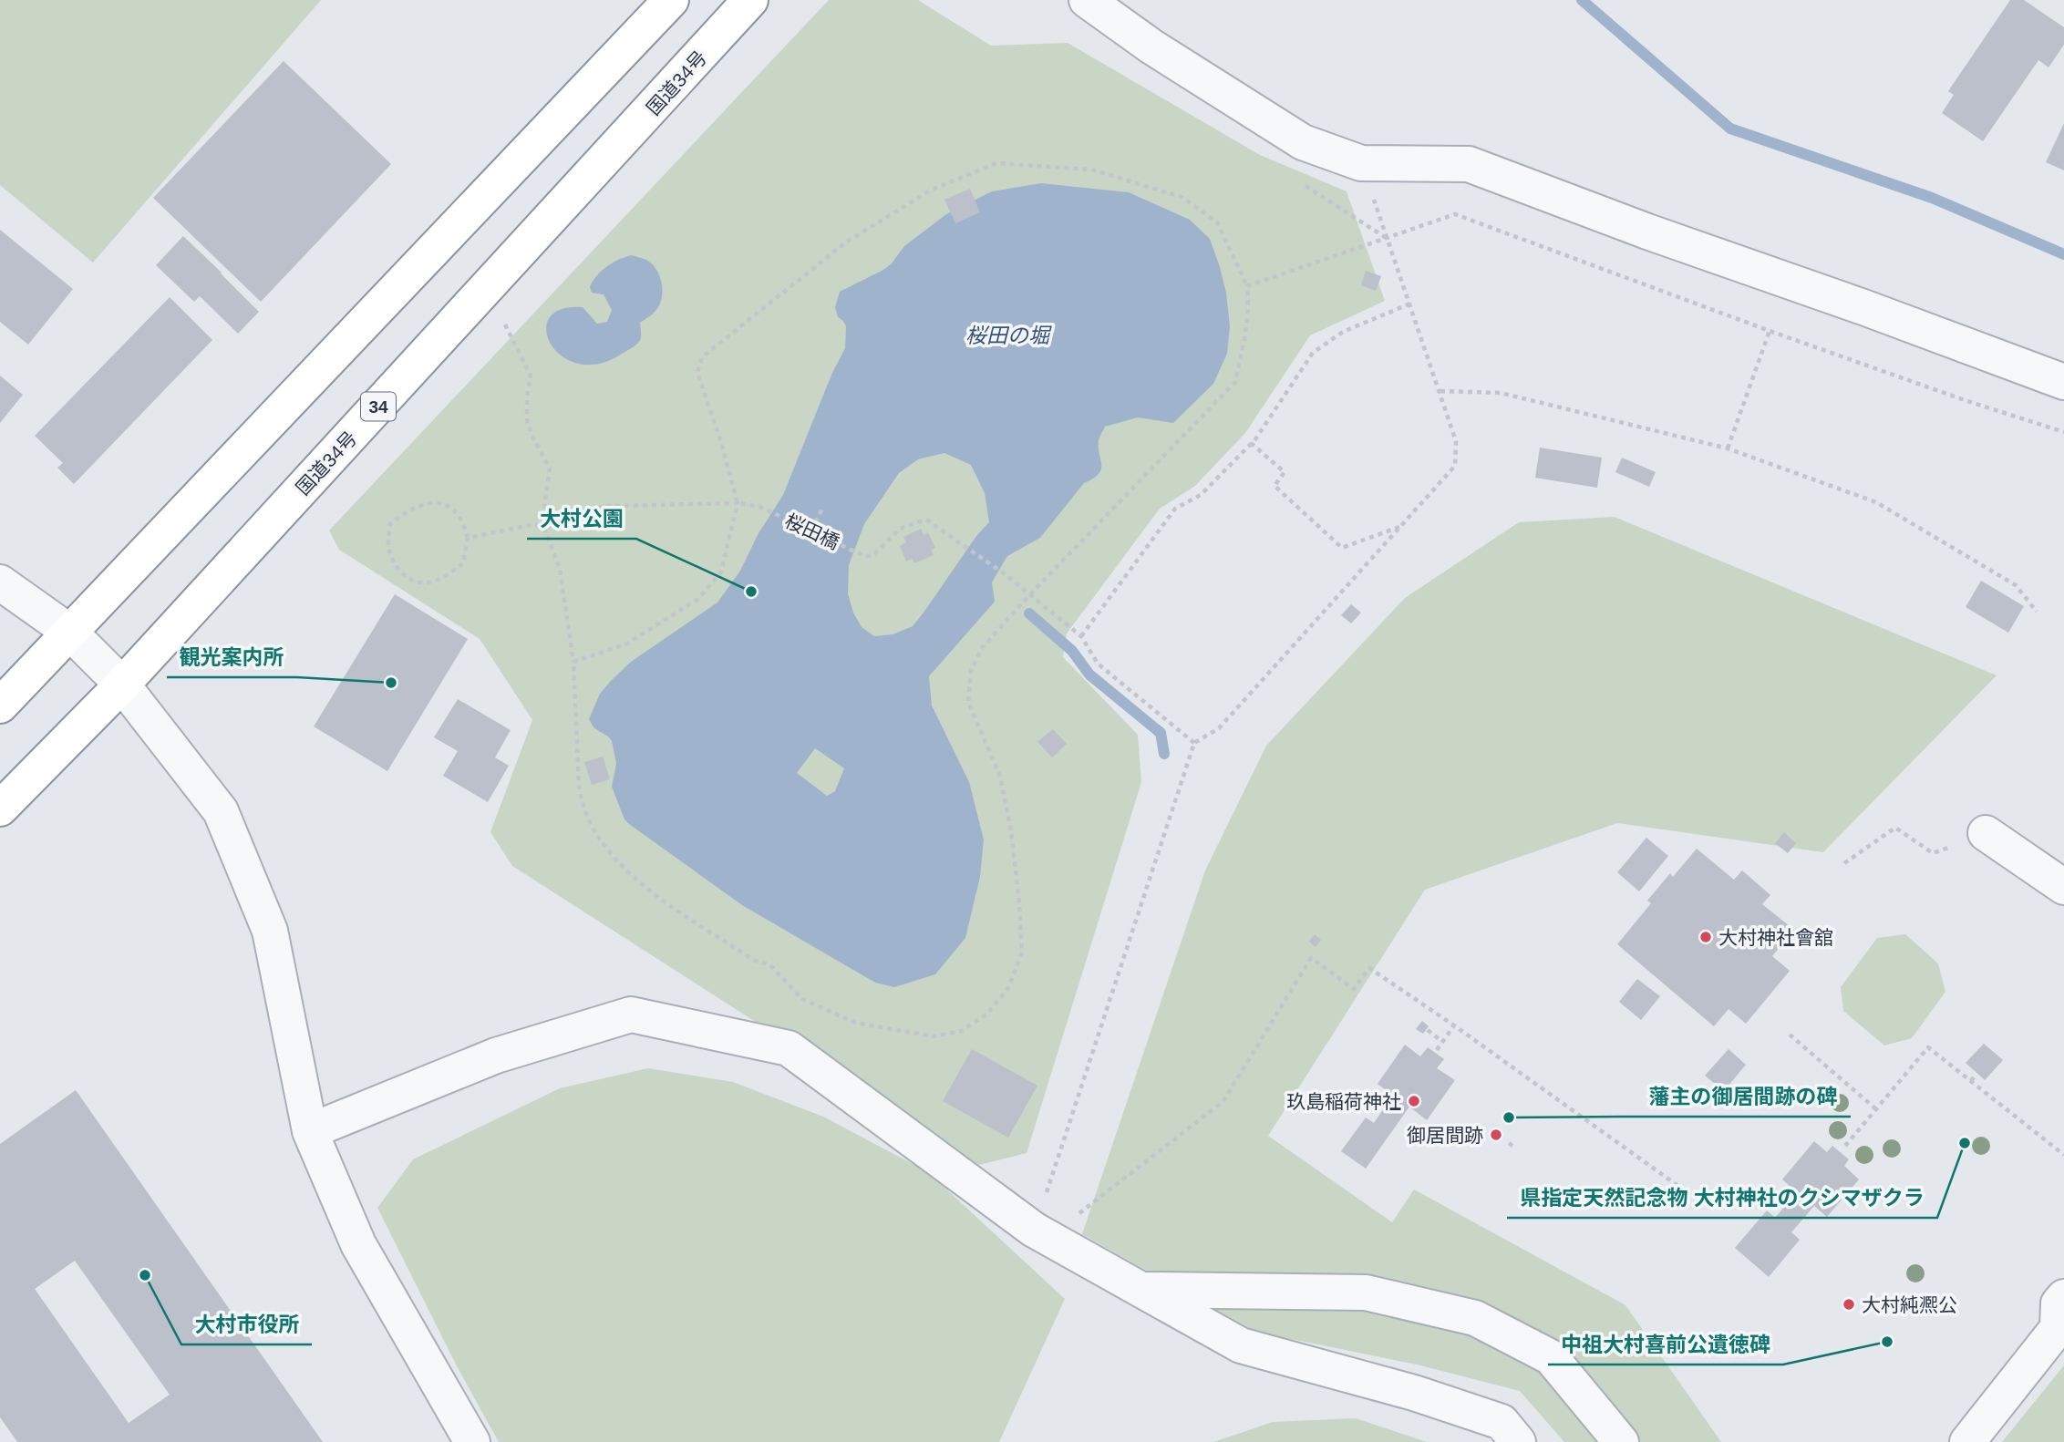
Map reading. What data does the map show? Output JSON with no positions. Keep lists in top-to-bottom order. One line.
{"streets":{"highway":["国道34号","34"],"path":["桜田橋"]},"water":["桜田の堀"],"places":["大村公園","観光案内所","大村神社會舘","玖島稲荷神社","藩主の御居間跡の碑","御居間跡","県指定天然記念物 大村神社のクシマザクラ","大村市役所","大村純凞公","中祖大村喜前公遺徳碑"]}
